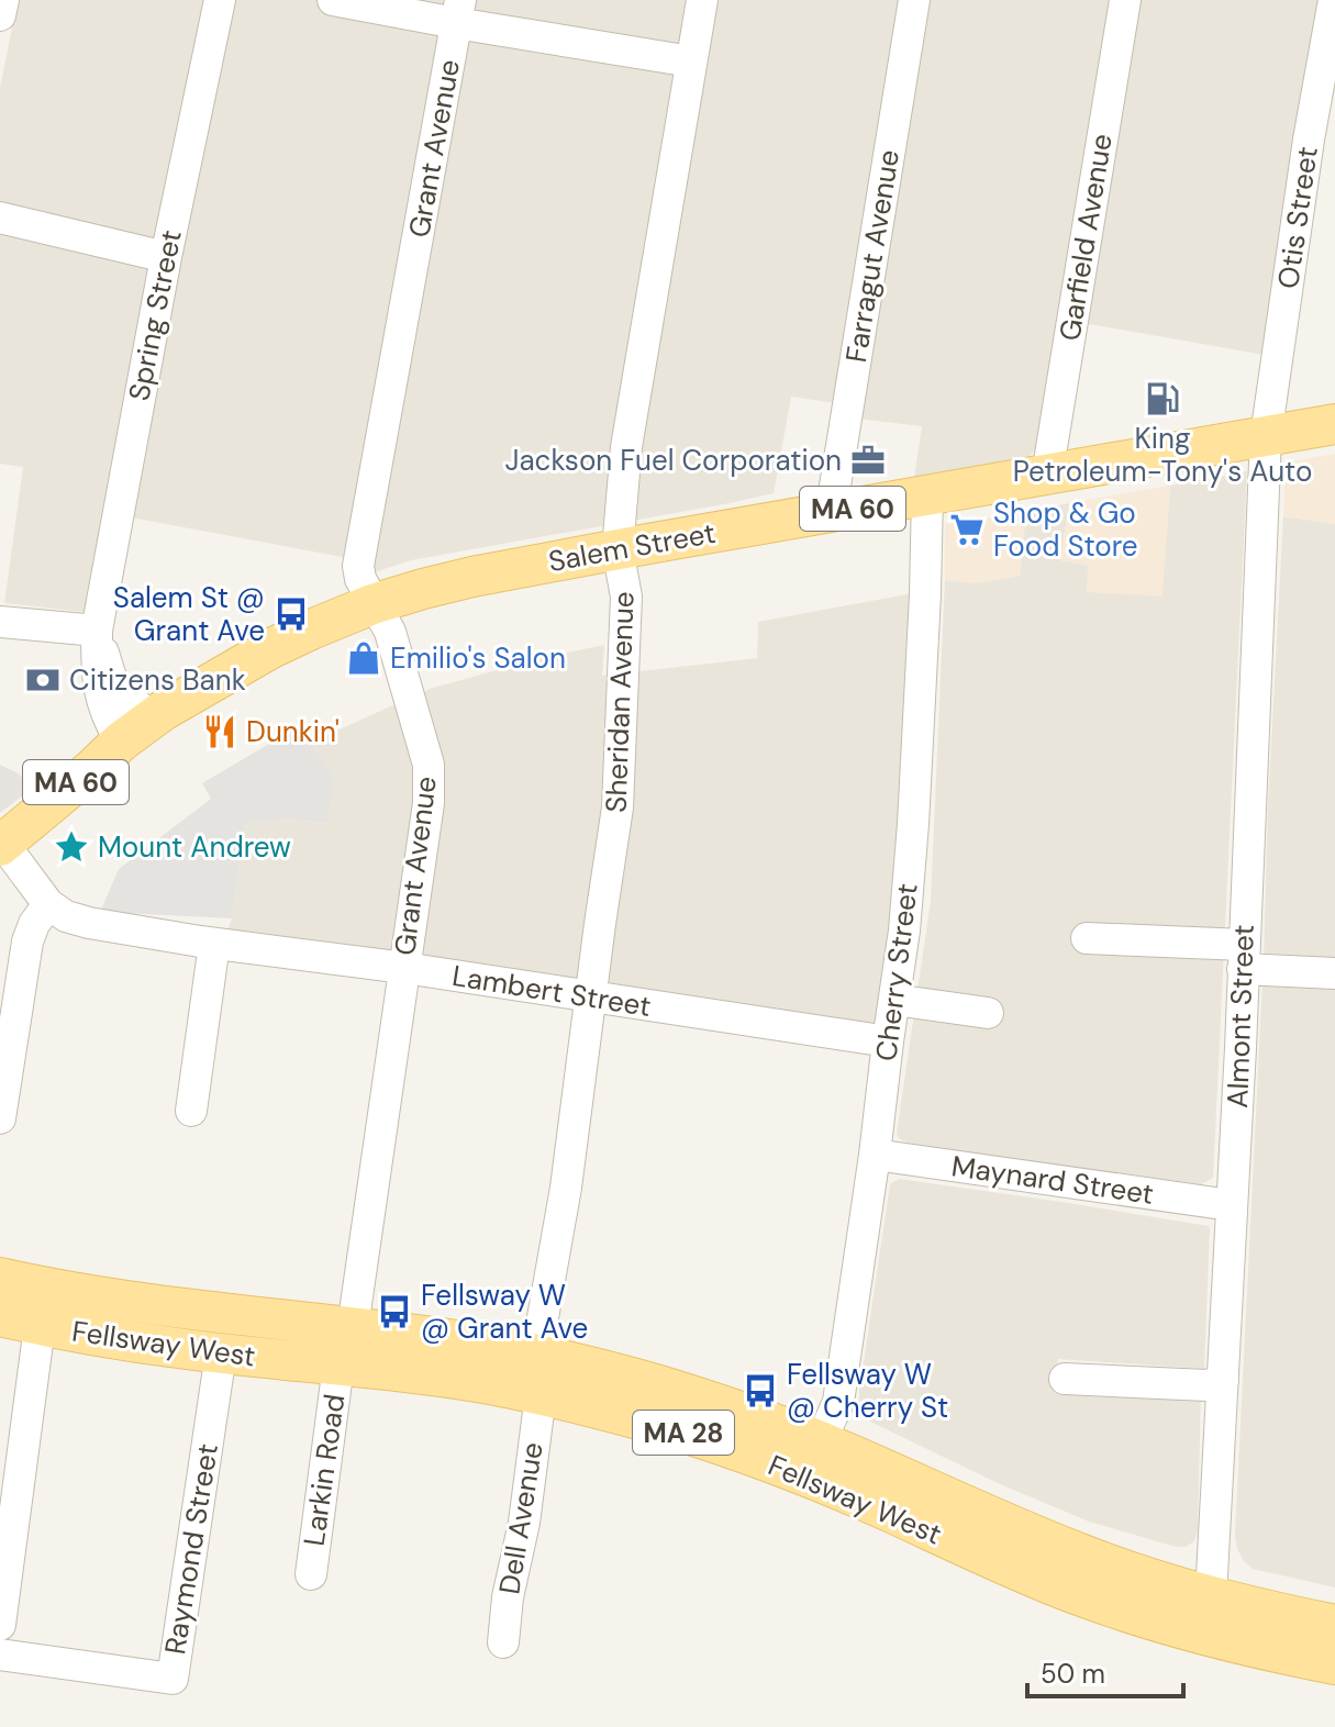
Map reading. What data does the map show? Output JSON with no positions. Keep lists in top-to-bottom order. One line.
{"streets":{"main road":["MA 60","Salem Street","Fellsway West","MA 28"],"street":["Grant Avenue","Otis Street","Garfield Avenue","Farragut Avenue","Spring Street","Sheridan Avenue","Cherry Street","Lambert Street","Almont Street","Maynard Street","Larkin Road","Dell Avenue","Raymond Street"]},"crossings":[["Grant Avenue","Salem Street"],["Grant Avenue","Lambert Street"],["Grant Avenue","Fellsway West"],["Otis Street","Salem Street"],["Otis Street","Almont Street"],["Garfield Avenue","Salem Street"],["Farragut Avenue","Salem Street"],["Spring Street","Salem Street"],["Salem Street","Sheridan Avenue"],["Salem Street","Cherry Street"],["Salem Street","Lambert Street"],["Salem Street","Almont Street"],["Sheridan Avenue","Lambert Street"],["Sheridan Avenue","Fellsway West"],["Cherry Street","Lambert Street"],["Cherry Street","Maynard Street"],["Cherry Street","Fellsway West"],["Almont Street","Maynard Street"],["Almont Street","Fellsway West"],["Fellsway West","Larkin Road"],["Fellsway West","Dell Avenue"],["Fellsway West","Raymond Street"]],"places":{"fuel station":["King Petroleum-Tony's Auto"],"office":["Jackson Fuel Corporation"],"supermarket":["Shop & Go Food Store"],"bus stop":["Salem St @ Grant Ave","Fellsway W @ Grant Ave","Fellsway W @ Cherry St"],"shop":["Emilio's Salon"],"bank":["Citizens Bank"],"restaurant":["Dunkin'"],"place":["Mount Andrew"]},"scale_bar":"50 m"}
